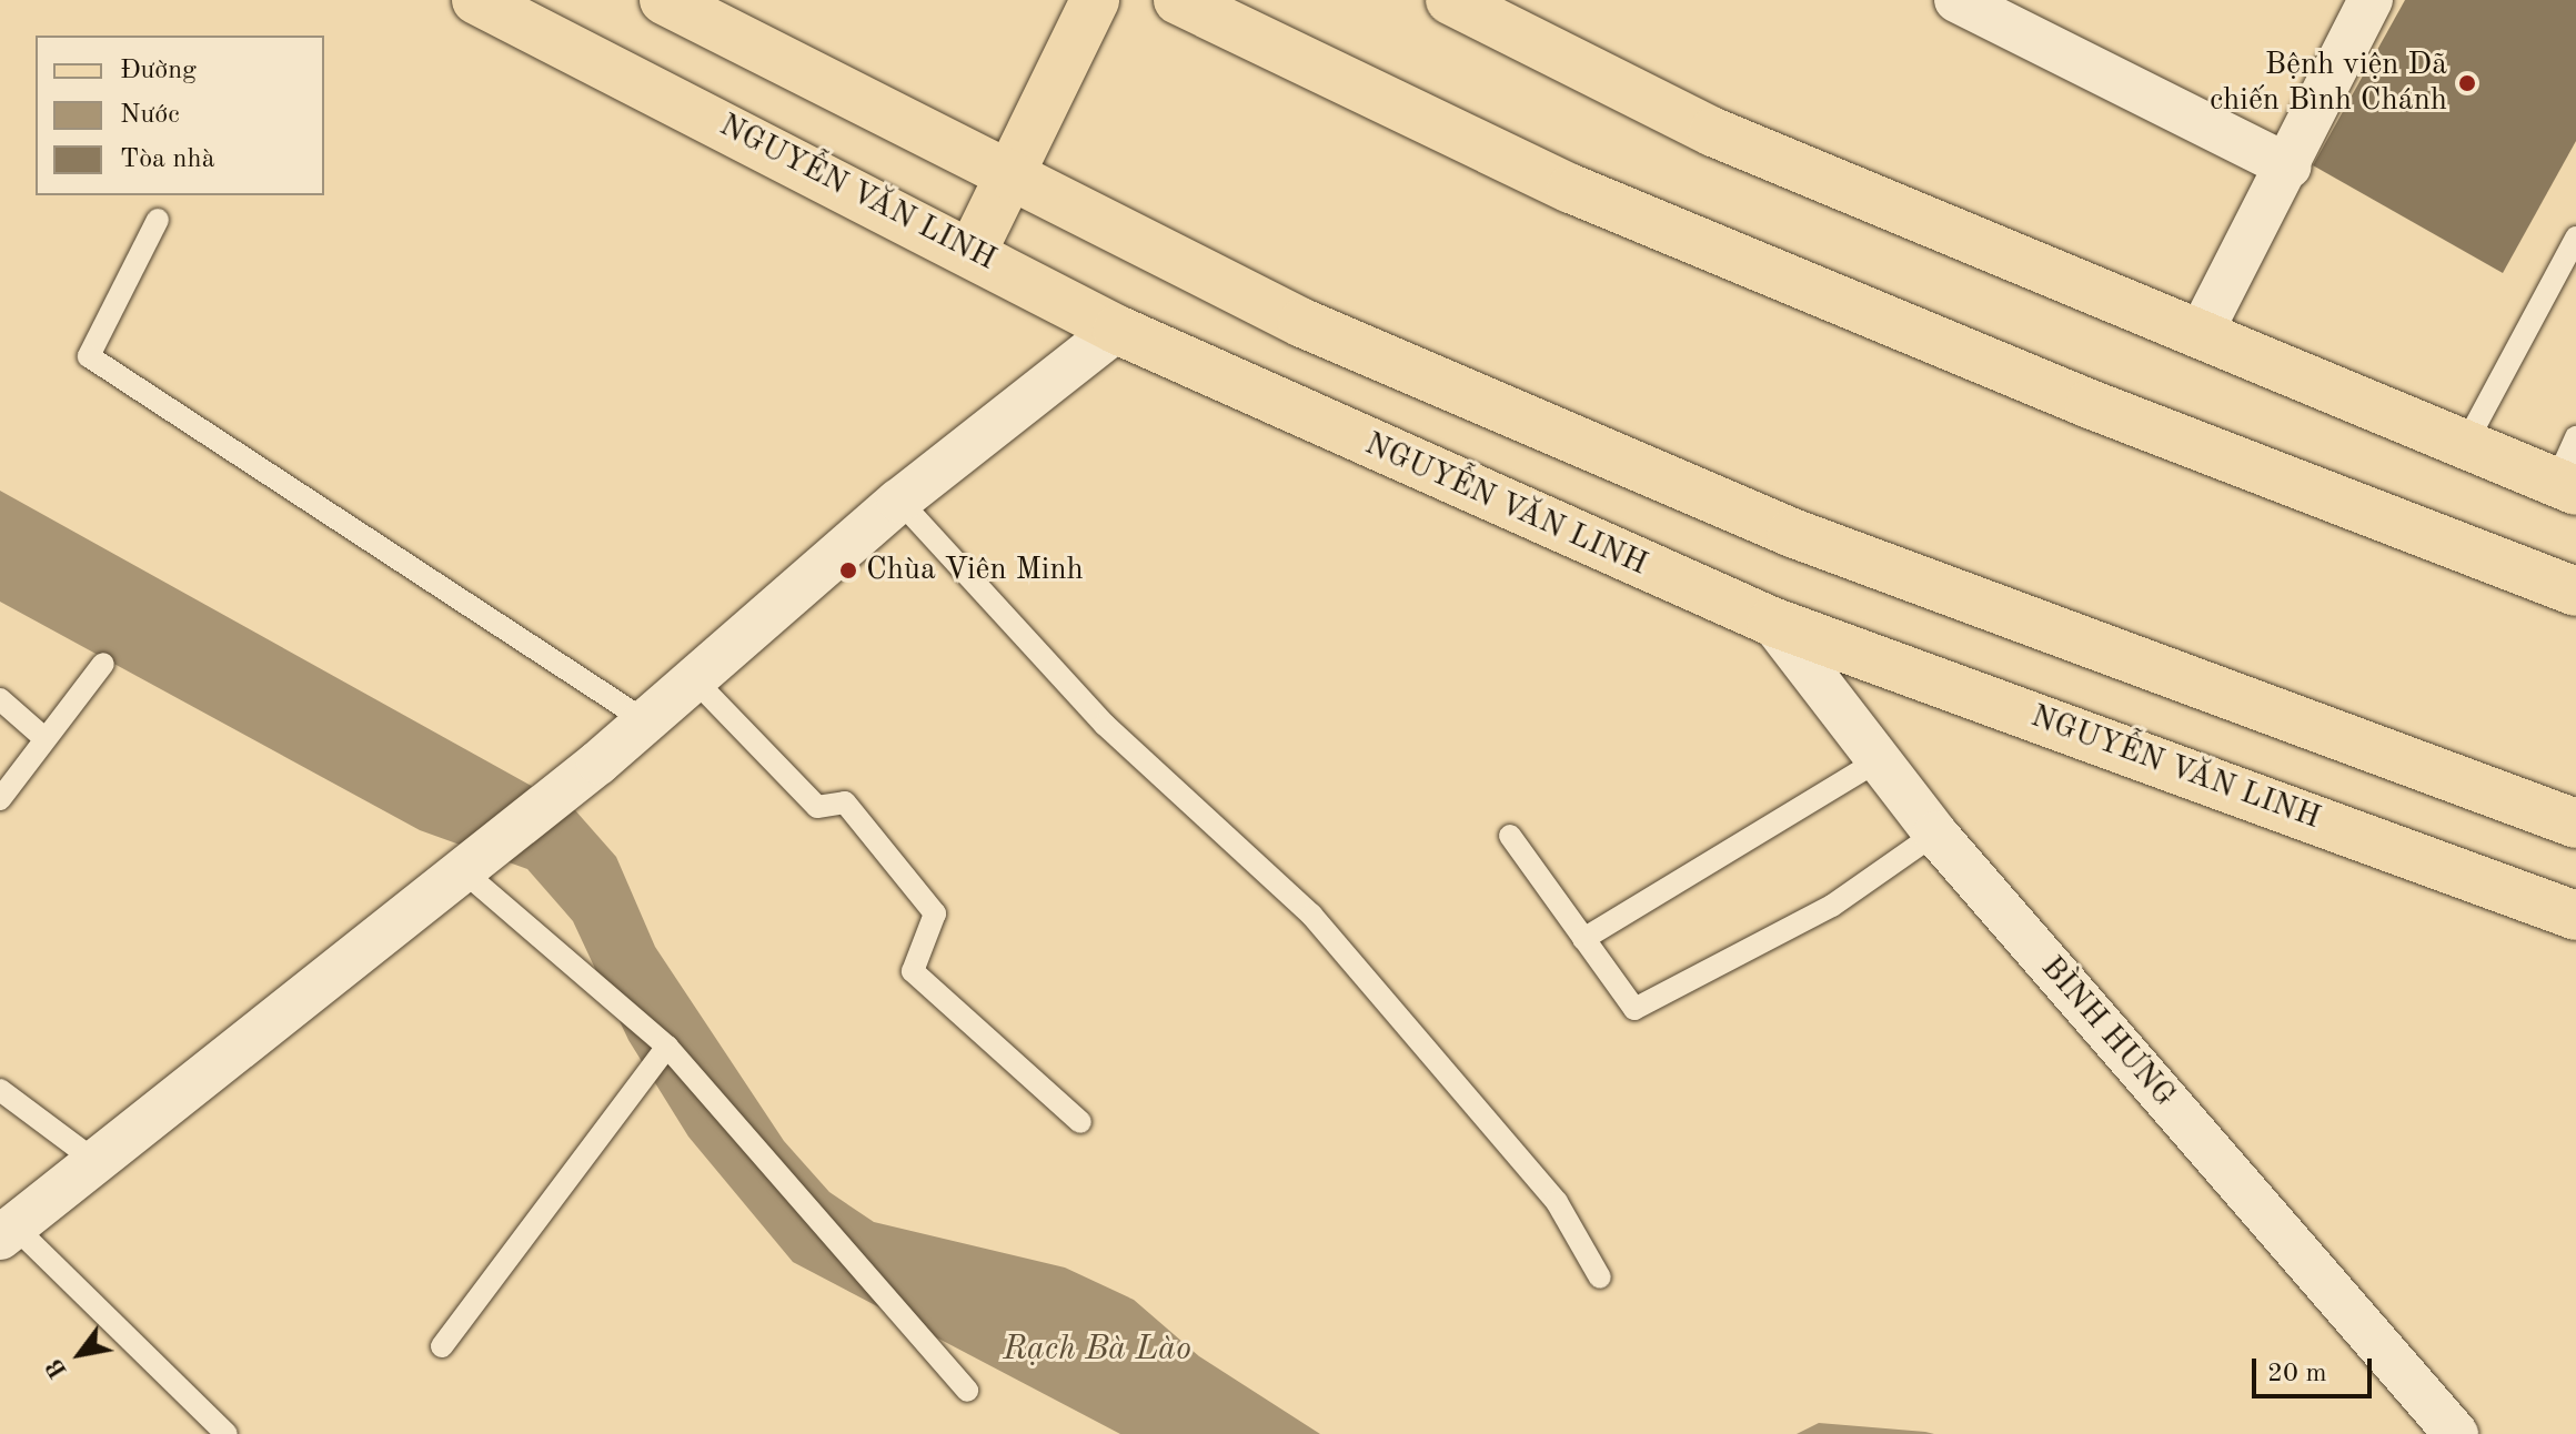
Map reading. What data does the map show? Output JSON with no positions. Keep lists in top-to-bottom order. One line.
{"streets":{"main road":["NGUYỄN VĂN LINH"],"street":["BÌNH HƯNG"]},"crossings":[["NGUYỄN VĂN LINH","BÌNH HƯNG"]],"water":["Rạch Bà Lào"],"places":["Bệnh viện Dã chiến Bình Chánh","Chùa Viên Minh"],"legend":["Đường","Nước","Tòa nhà"],"scale_bar":"20 m","north":"bottom left"}
